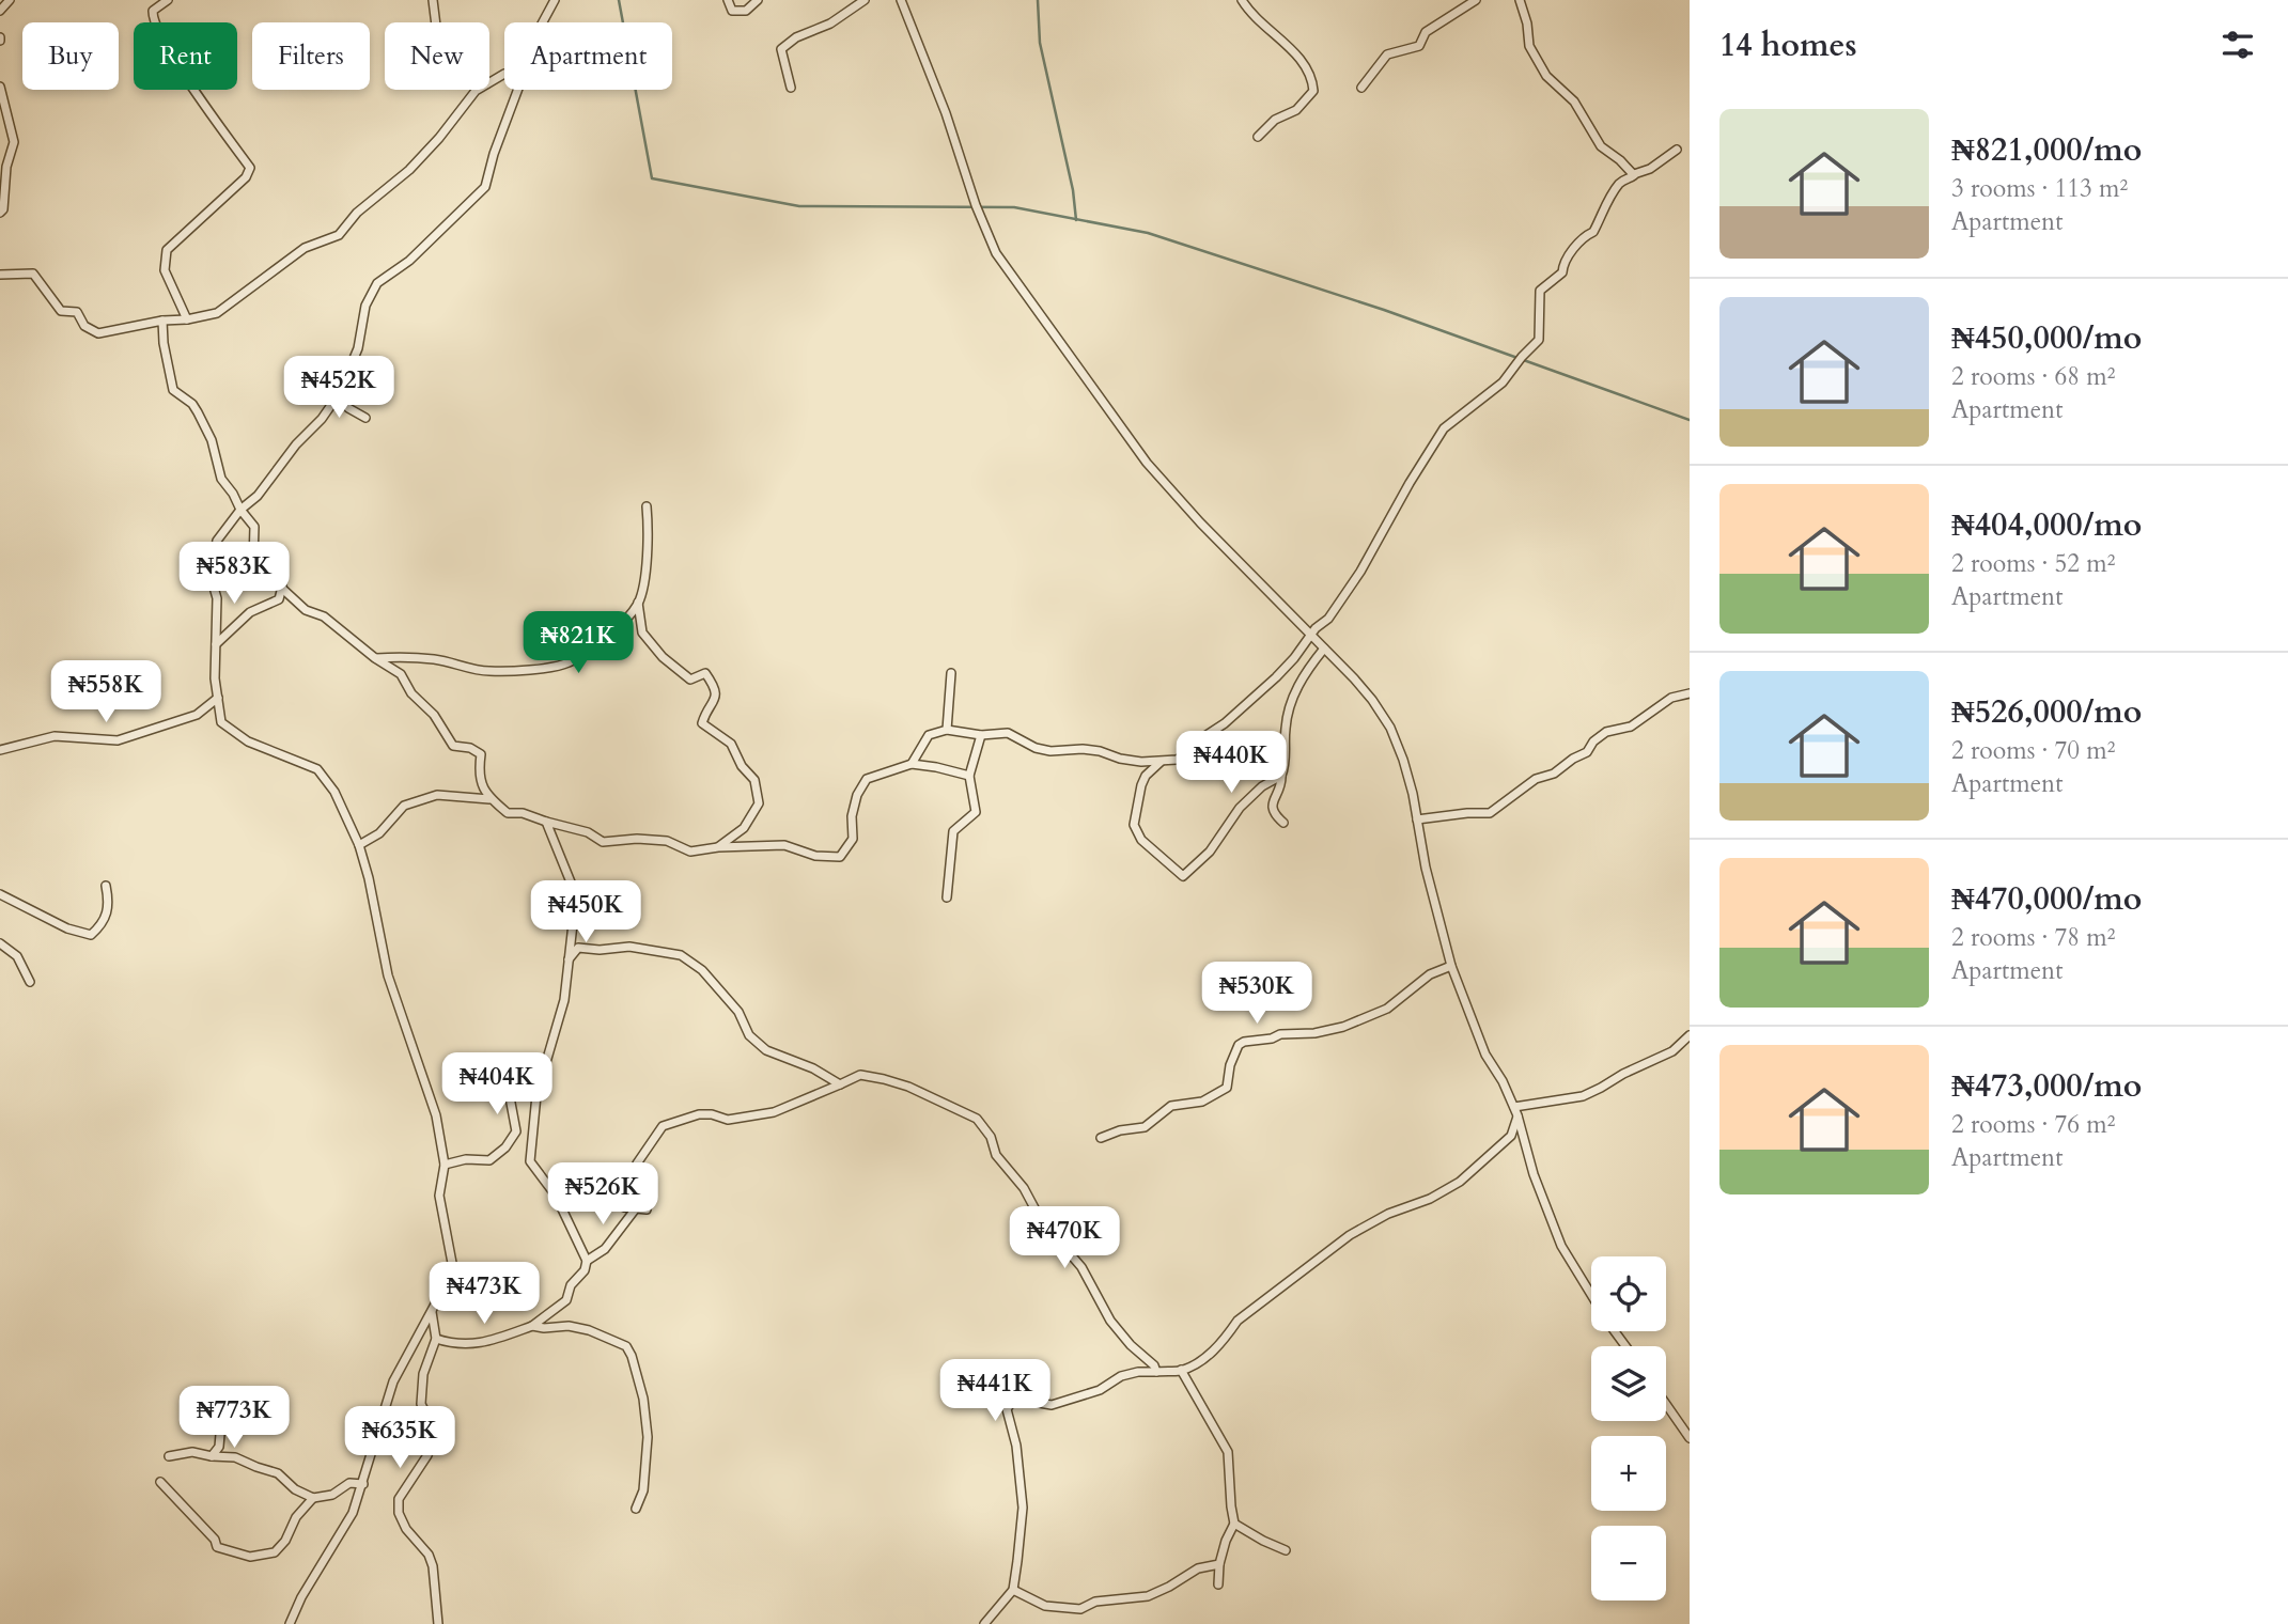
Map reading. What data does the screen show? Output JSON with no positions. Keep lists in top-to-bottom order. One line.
{"page":{"heading":"14 homes","chip":["Buy","Rent","Filters","New","Apartment"],"list":[{"name":"₦821,000/mo","note":"3 rooms · 113 m² · Apartment"},{"name":"₦450,000/mo","note":"2 rooms · 68 m² · Apartment"},{"name":"₦404,000/mo","note":"2 rooms · 52 m² · Apartment"},{"name":"₦526,000/mo","note":"2 rooms · 70 m² · Apartment"},{"name":"₦470,000/mo","note":"2 rooms · 78 m² · Apartment"},{"name":"₦473,000/mo","note":"2 rooms · 76 m² · Apartment"}],"price":["₦452K","₦583K","₦821K","₦558K","₦440K","₦450K","₦530K","₦404K","₦526K","₦470K","₦473K","₦441K","₦773K","₦635K"],"map_buttons":["+","−"]}}
